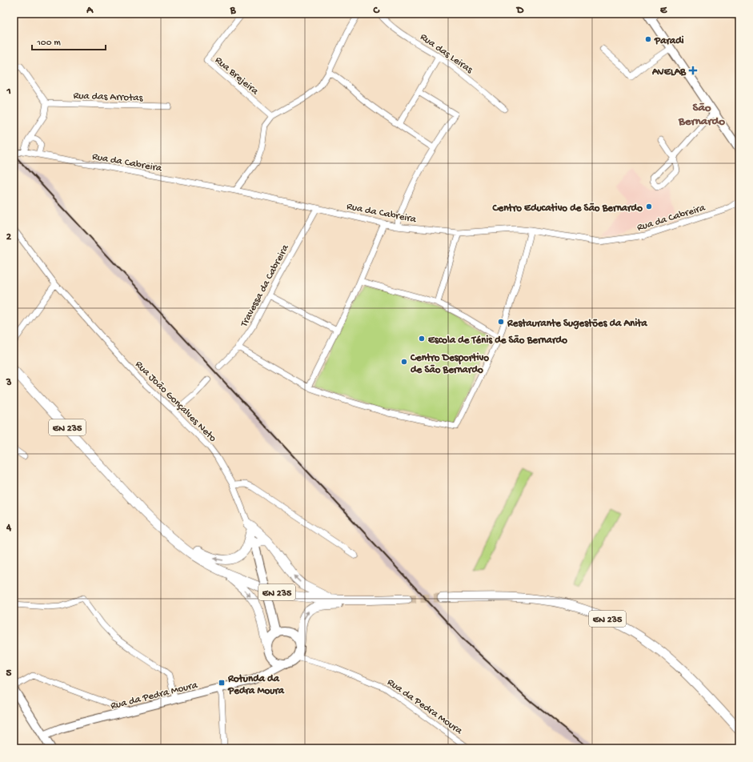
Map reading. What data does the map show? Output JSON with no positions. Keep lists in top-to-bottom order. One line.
{"streets":{"main road":["EN 235"],"street":["Rua das Leiras","Rua Brejeira","Rua das Arrotas","Rua da Cabreira","Travessa da Cabreira","Rua João Gonçalves Neto","Rua da Pedra Moura"]},"crossings":[["Rua da Cabreira","Travessa da Cabreira"],["Rua João Gonçalves Neto","Rua da Pedra Moura"]],"districts":["São Bernardo"],"places":{"other":["Paradi","Centro Educativo de São Bernardo","Restaurante Sugestões da Anita","Escola de Ténis de São Bernardo","Centro Desportivo de São Bernardo"],"health":["AVELAB"],"transit":["Rotunda da Pedra Moura"]},"scale_bar":"100 m","grid":{"columns":["A","B","C","D","E"],"rows":["1","2","3","4","5"]}}
